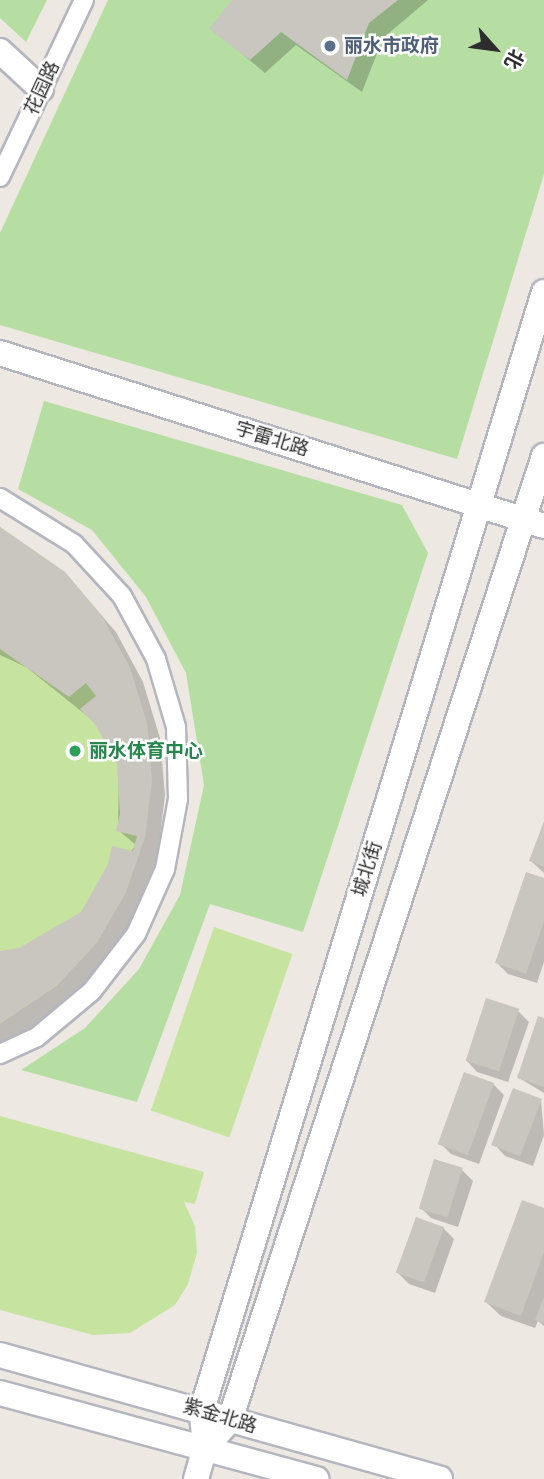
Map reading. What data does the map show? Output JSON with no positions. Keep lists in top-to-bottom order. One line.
{"streets":{"main road":["宇雷北路","城北街","紫金北路"],"street":["花园路"]},"crossings":[["宇雷北路","城北街"],["城北街","紫金北路"]],"places":["丽水市政府","丽水体育中心"],"north":"bottom right"}
